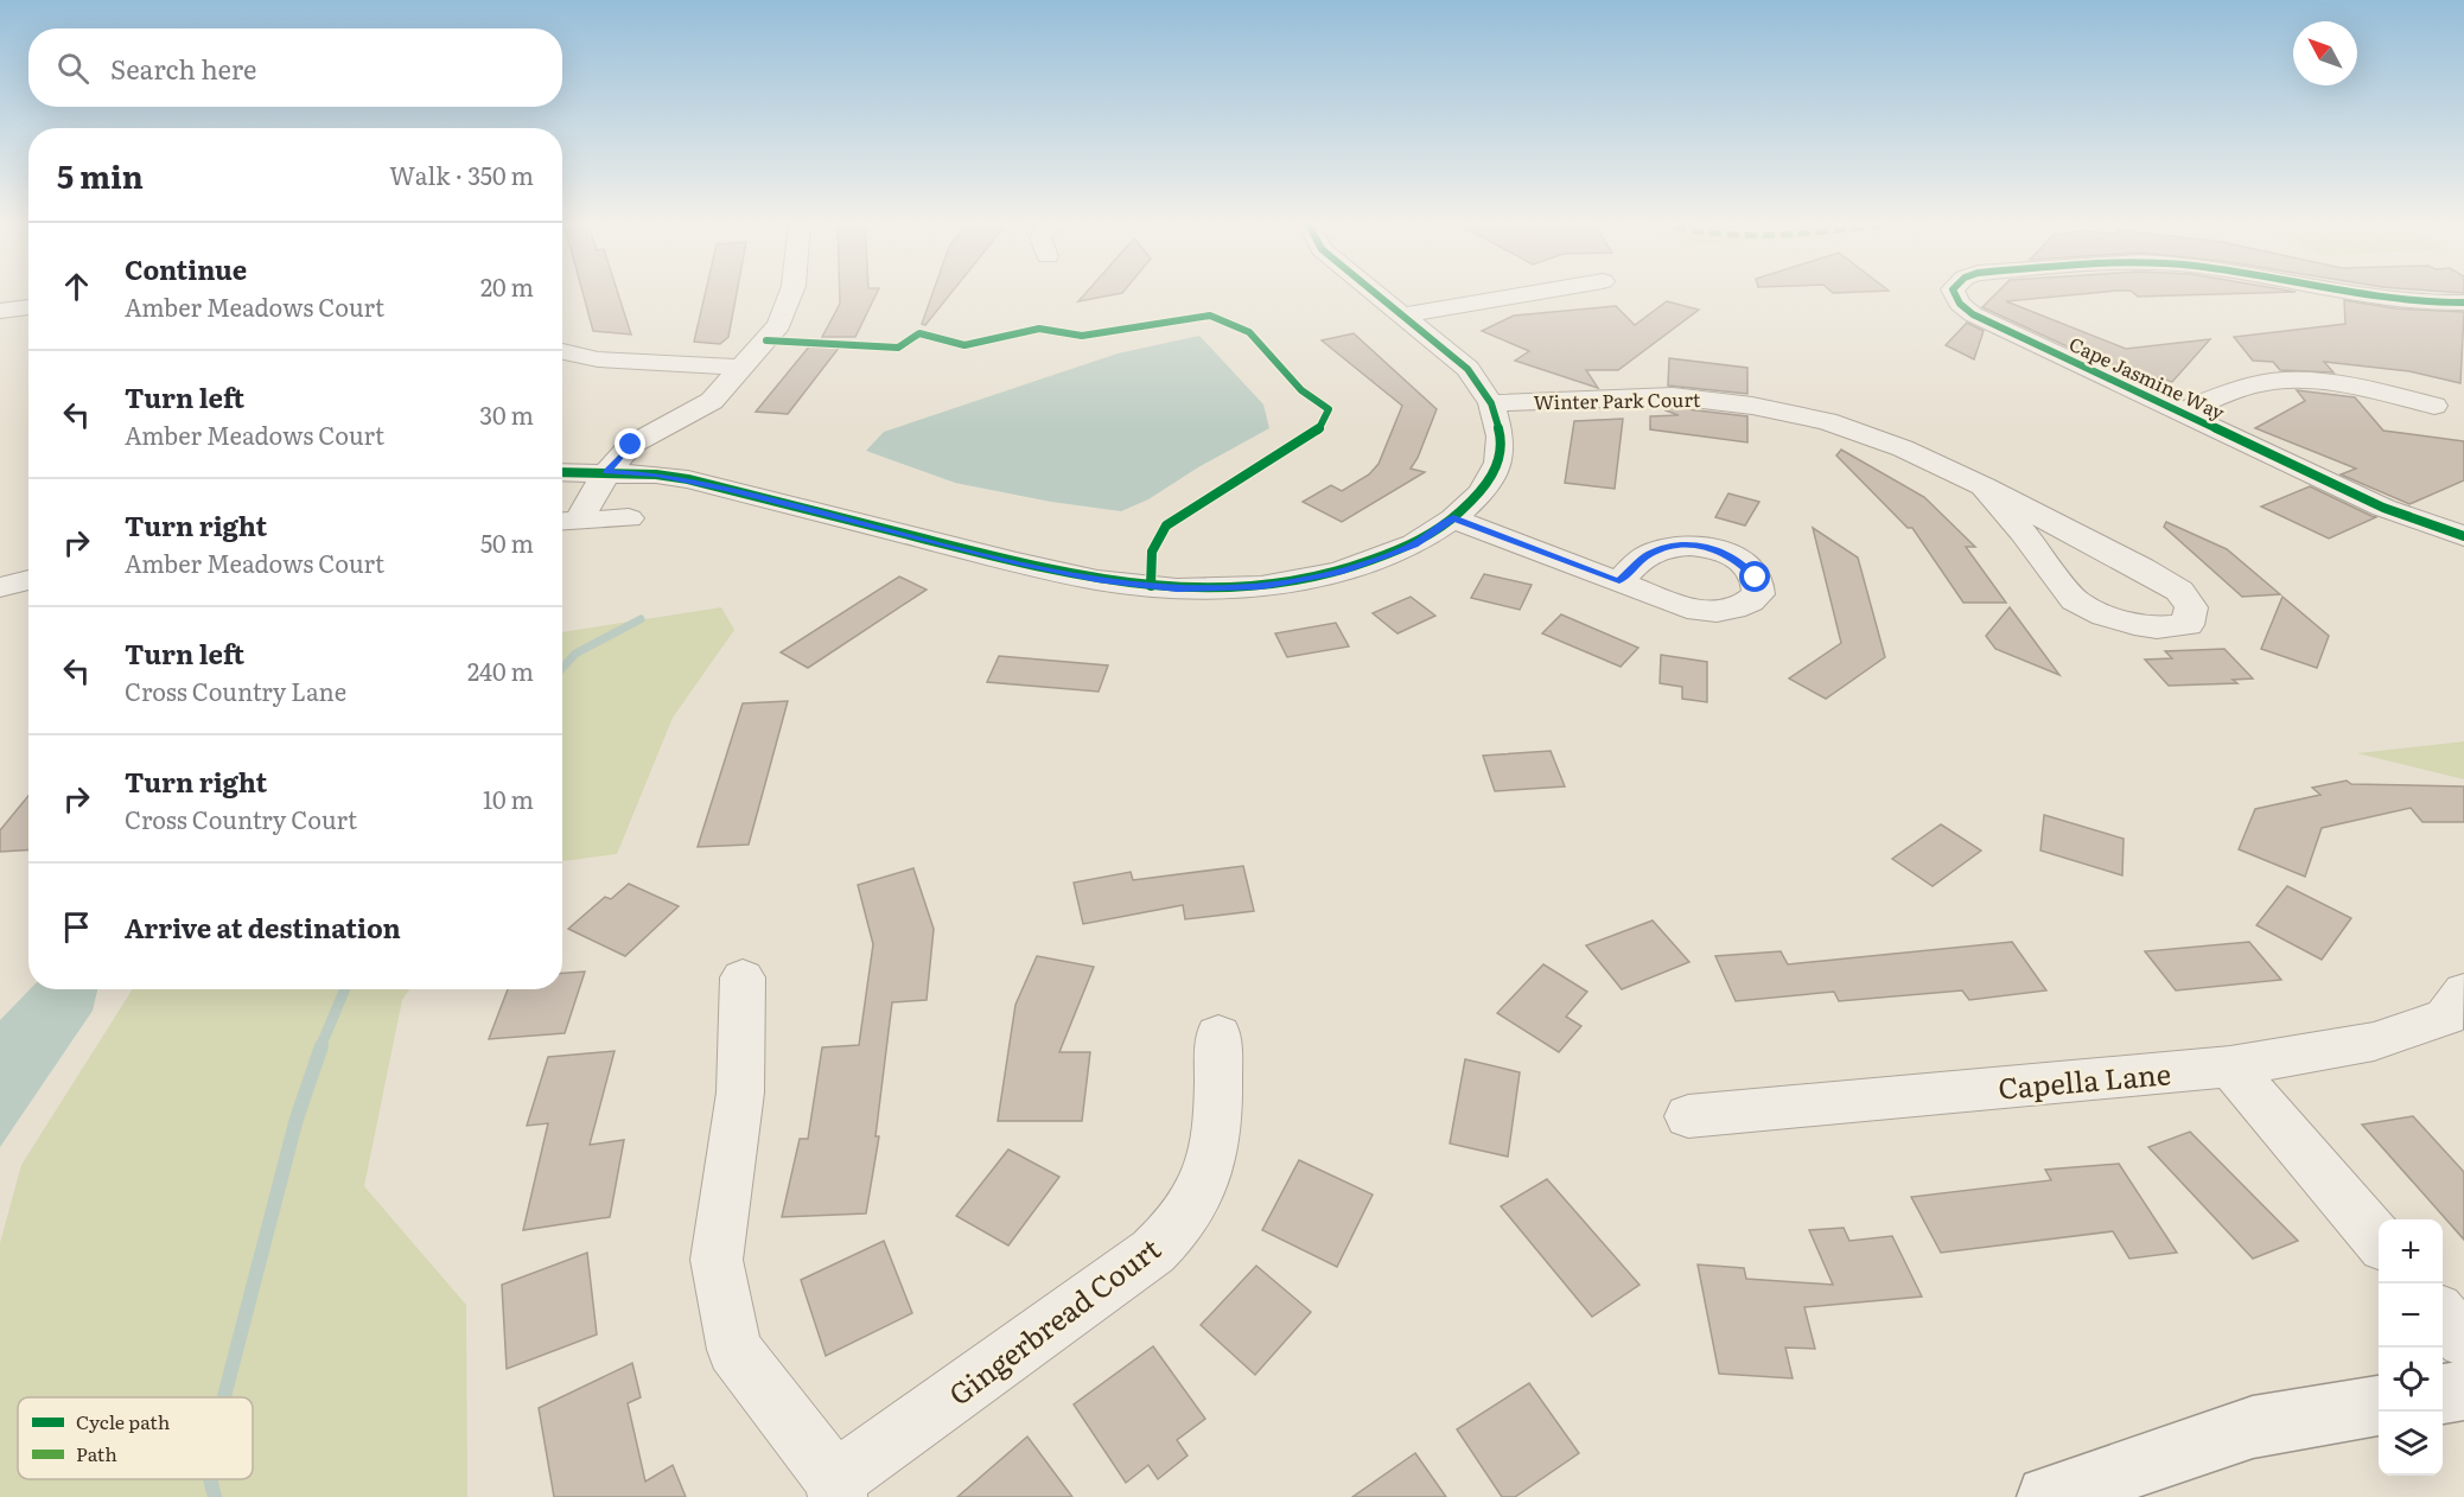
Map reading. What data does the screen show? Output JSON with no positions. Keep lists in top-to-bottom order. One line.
{"streets":{"street":["Cape Jasmine Way","Winter Park Court","Capella Lane","Gingerbread Court"]},"legend":["Cycle path","Path"],"north":"top left","page":{"search":"Search here","heading":["5 min","Walk · 350 m"],"list":[["Continue","Amber Meadows Court","20 m"],["Turn left","Amber Meadows Court","30 m"],["Turn right","Amber Meadows Court","50 m"],["Turn left","Cross Country Lane","240 m"],["Turn right","Cross Country Court","10 m"],"Arrive at destination"],"map_buttons":["+","−"]}}
